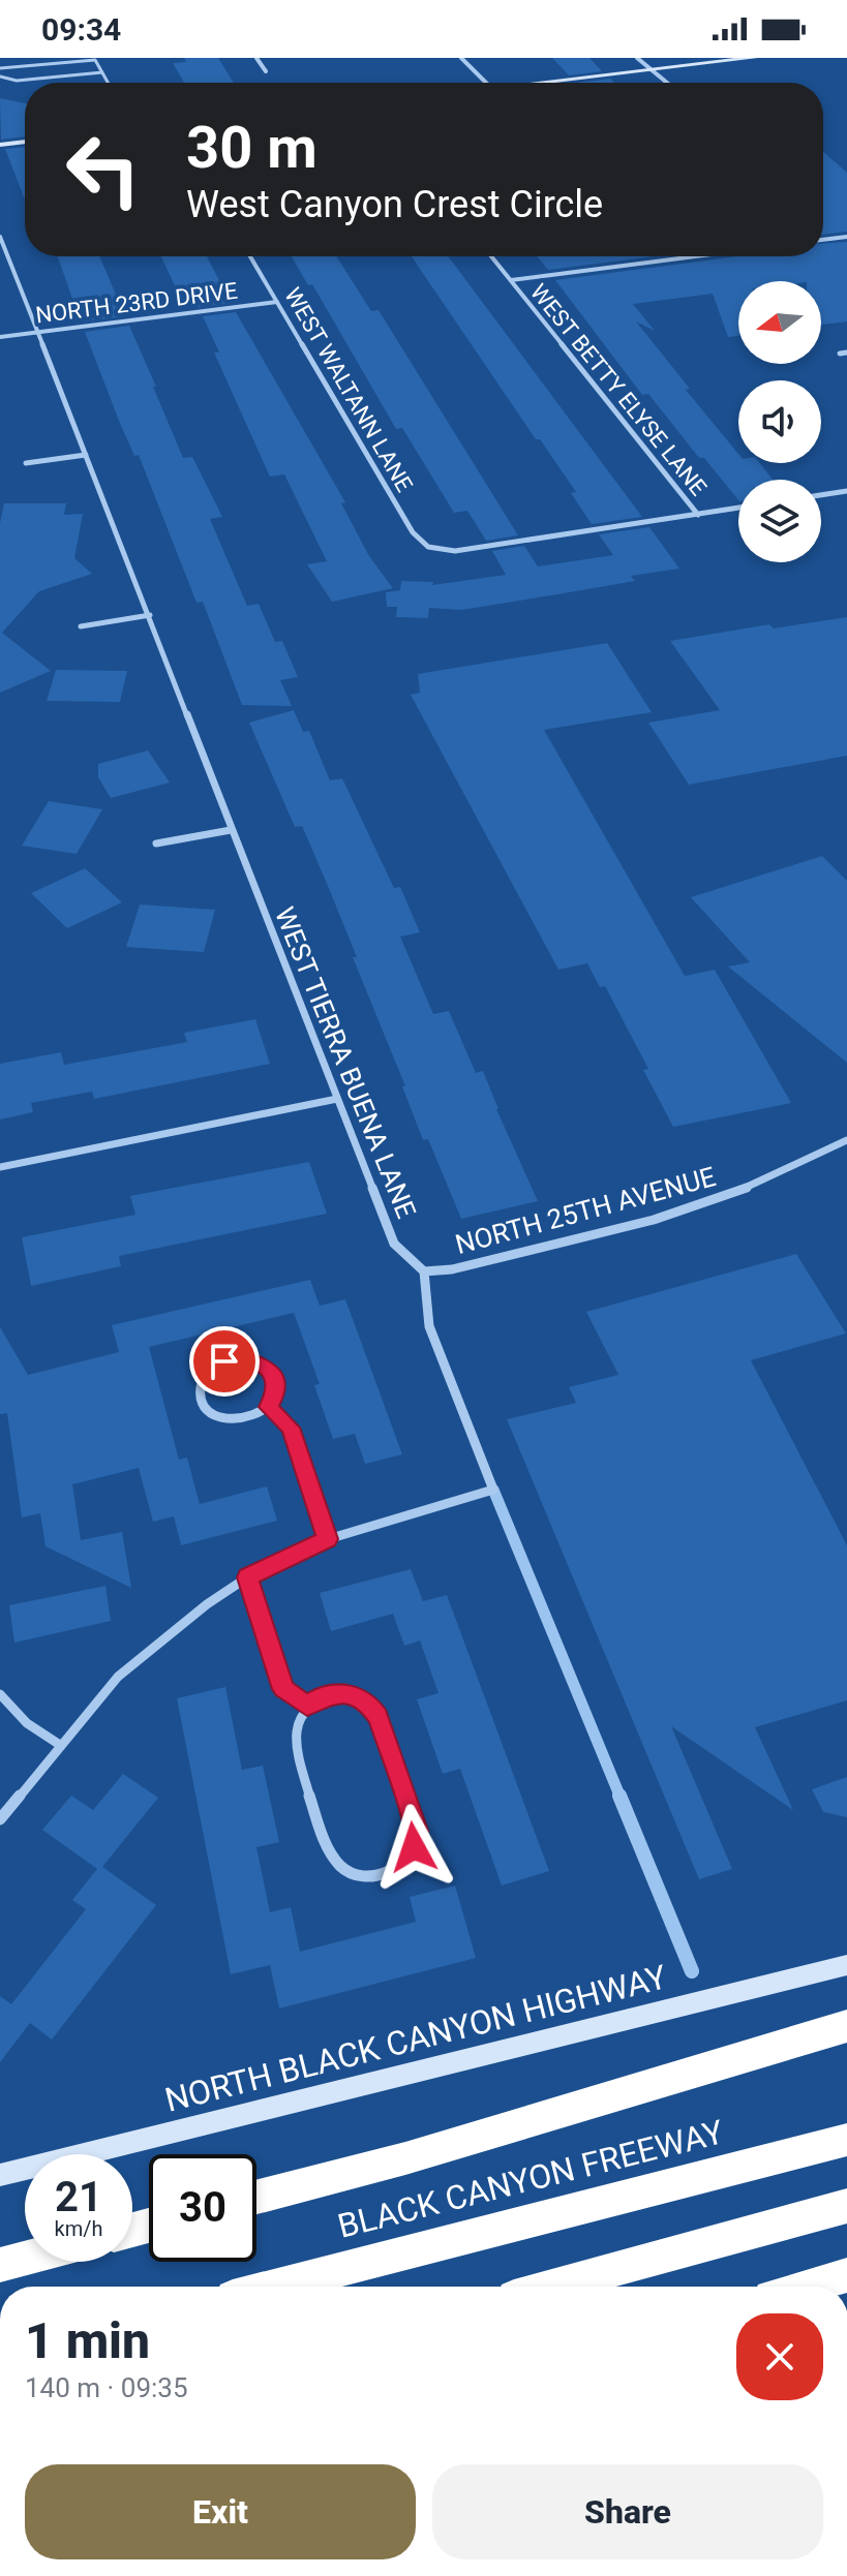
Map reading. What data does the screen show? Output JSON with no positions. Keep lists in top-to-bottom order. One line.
{"streets":{"highway":["BLACK CANYON FREEWAY"],"street":["NORTH 23RD DRIVE","WEST WALTANN LANE","WEST BETTY ELYSE LANE","WEST TIERRA BUENA LANE","NORTH 25TH AVENUE","NORTH BLACK CANYON HIGHWAY"]},"crossings":[["NORTH 23RD DRIVE","WEST WALTANN LANE"],["NORTH 23RD DRIVE","WEST TIERRA BUENA LANE"],["WEST WALTANN LANE","WEST BETTY ELYSE LANE"],["WEST TIERRA BUENA LANE","NORTH 25TH AVENUE"]],"north":"left","page":{"status":"09:34","turn":["30 m","West Canyon Crest Circle"],"speed":"21 km/h","limit":"30","heading":["1 min","140 m · 09:35"],"buttons":["Exit","Share"]}}
